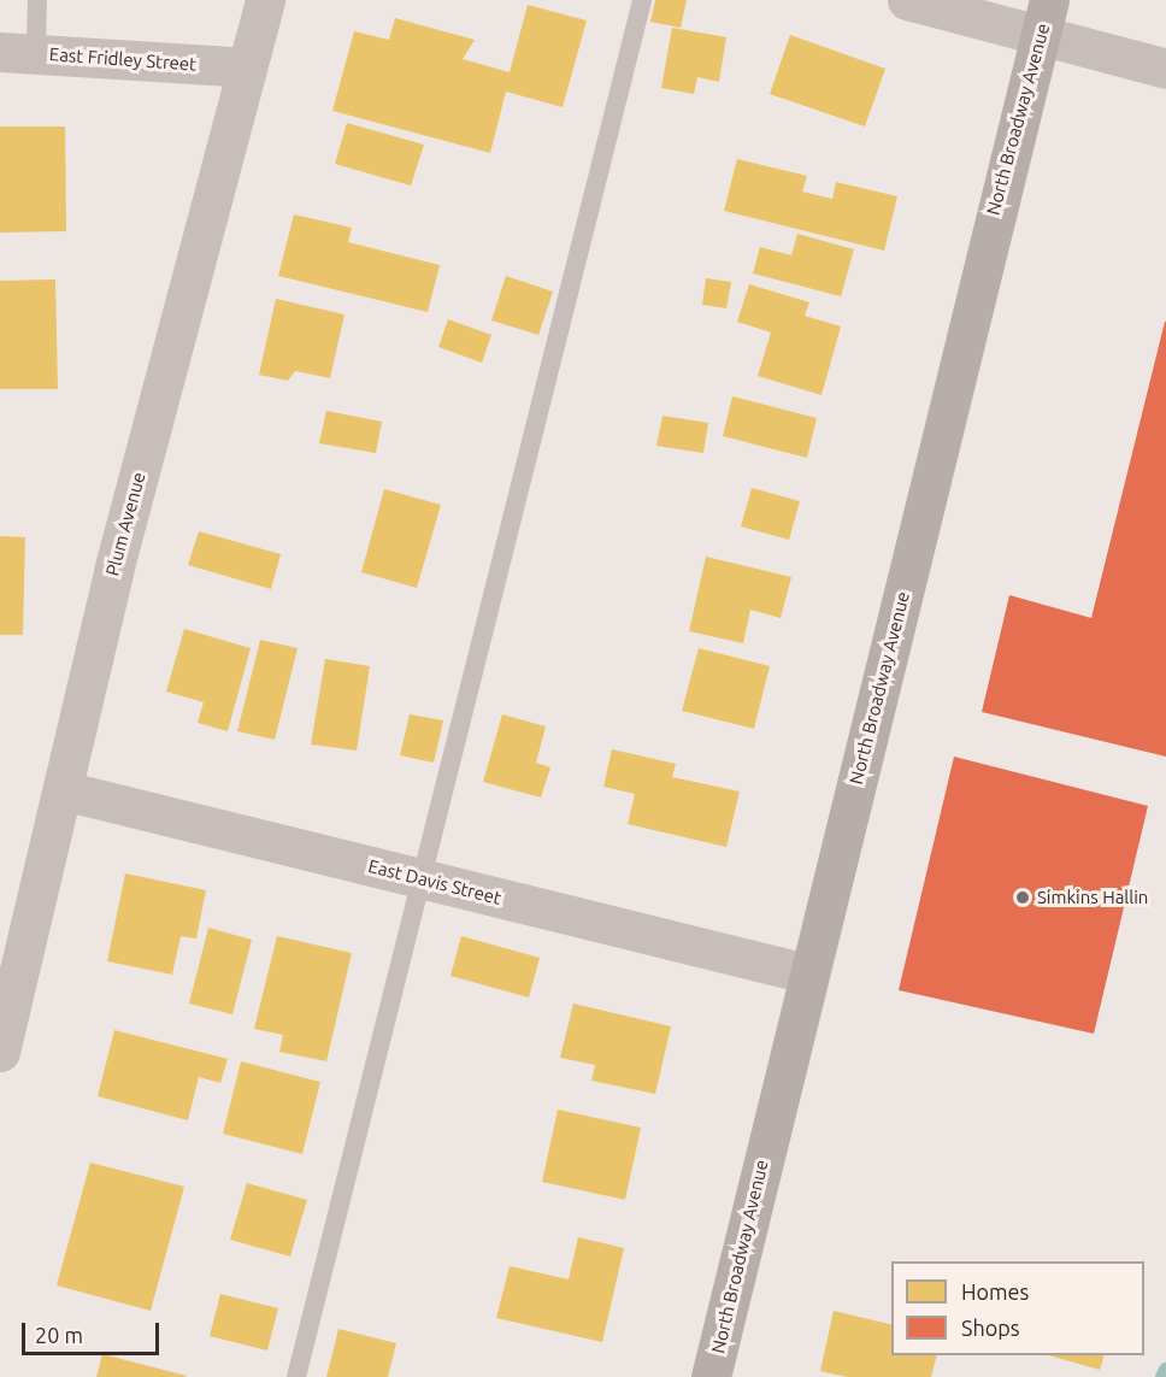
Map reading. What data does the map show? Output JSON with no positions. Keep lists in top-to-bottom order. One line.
{"streets":{"street":["East Fridley Street","North Broadway Avenue","Plum Avenue","East Davis Street"]},"crossings":[["East Fridley Street","Plum Avenue"],["North Broadway Avenue","East Davis Street"],["Plum Avenue","East Davis Street"]],"places":["Simkins Hallin"],"legend":["Homes","Shops"],"scale_bar":"20 m"}
